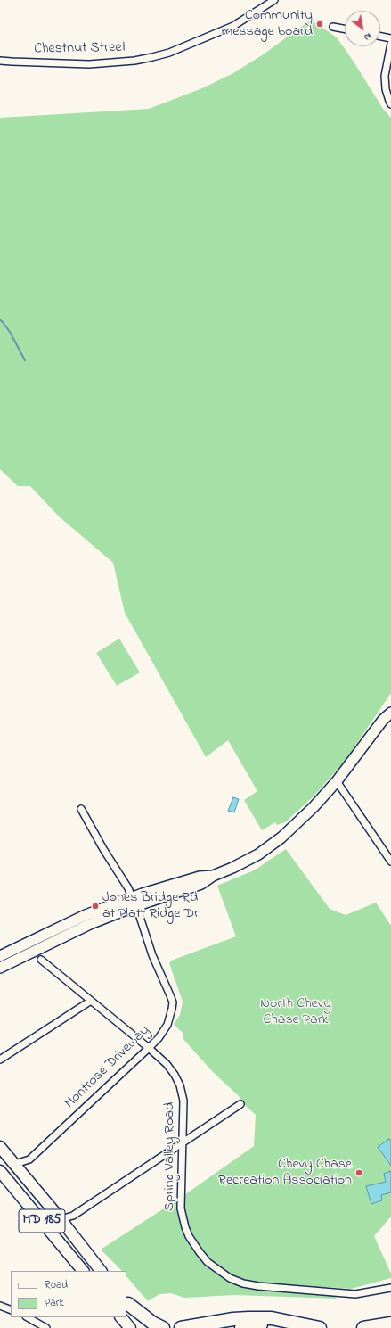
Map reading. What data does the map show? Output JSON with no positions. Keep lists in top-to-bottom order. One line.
{"streets":{"main road":["MD 185"],"street":["Chestnut Street","Montrose Driveway","Spring Valley Road"]},"crossings":[["Montrose Driveway","Spring Valley Road"],["Montrose Driveway","MD 185"]],"parks":["North Chevy Chase Park"],"places":["Community message board","Jones Bridge Rd at Platt Ridge Dr","Chevy Chase Recreation Association"],"legend":["Road","Park"],"north":"bottom right"}
